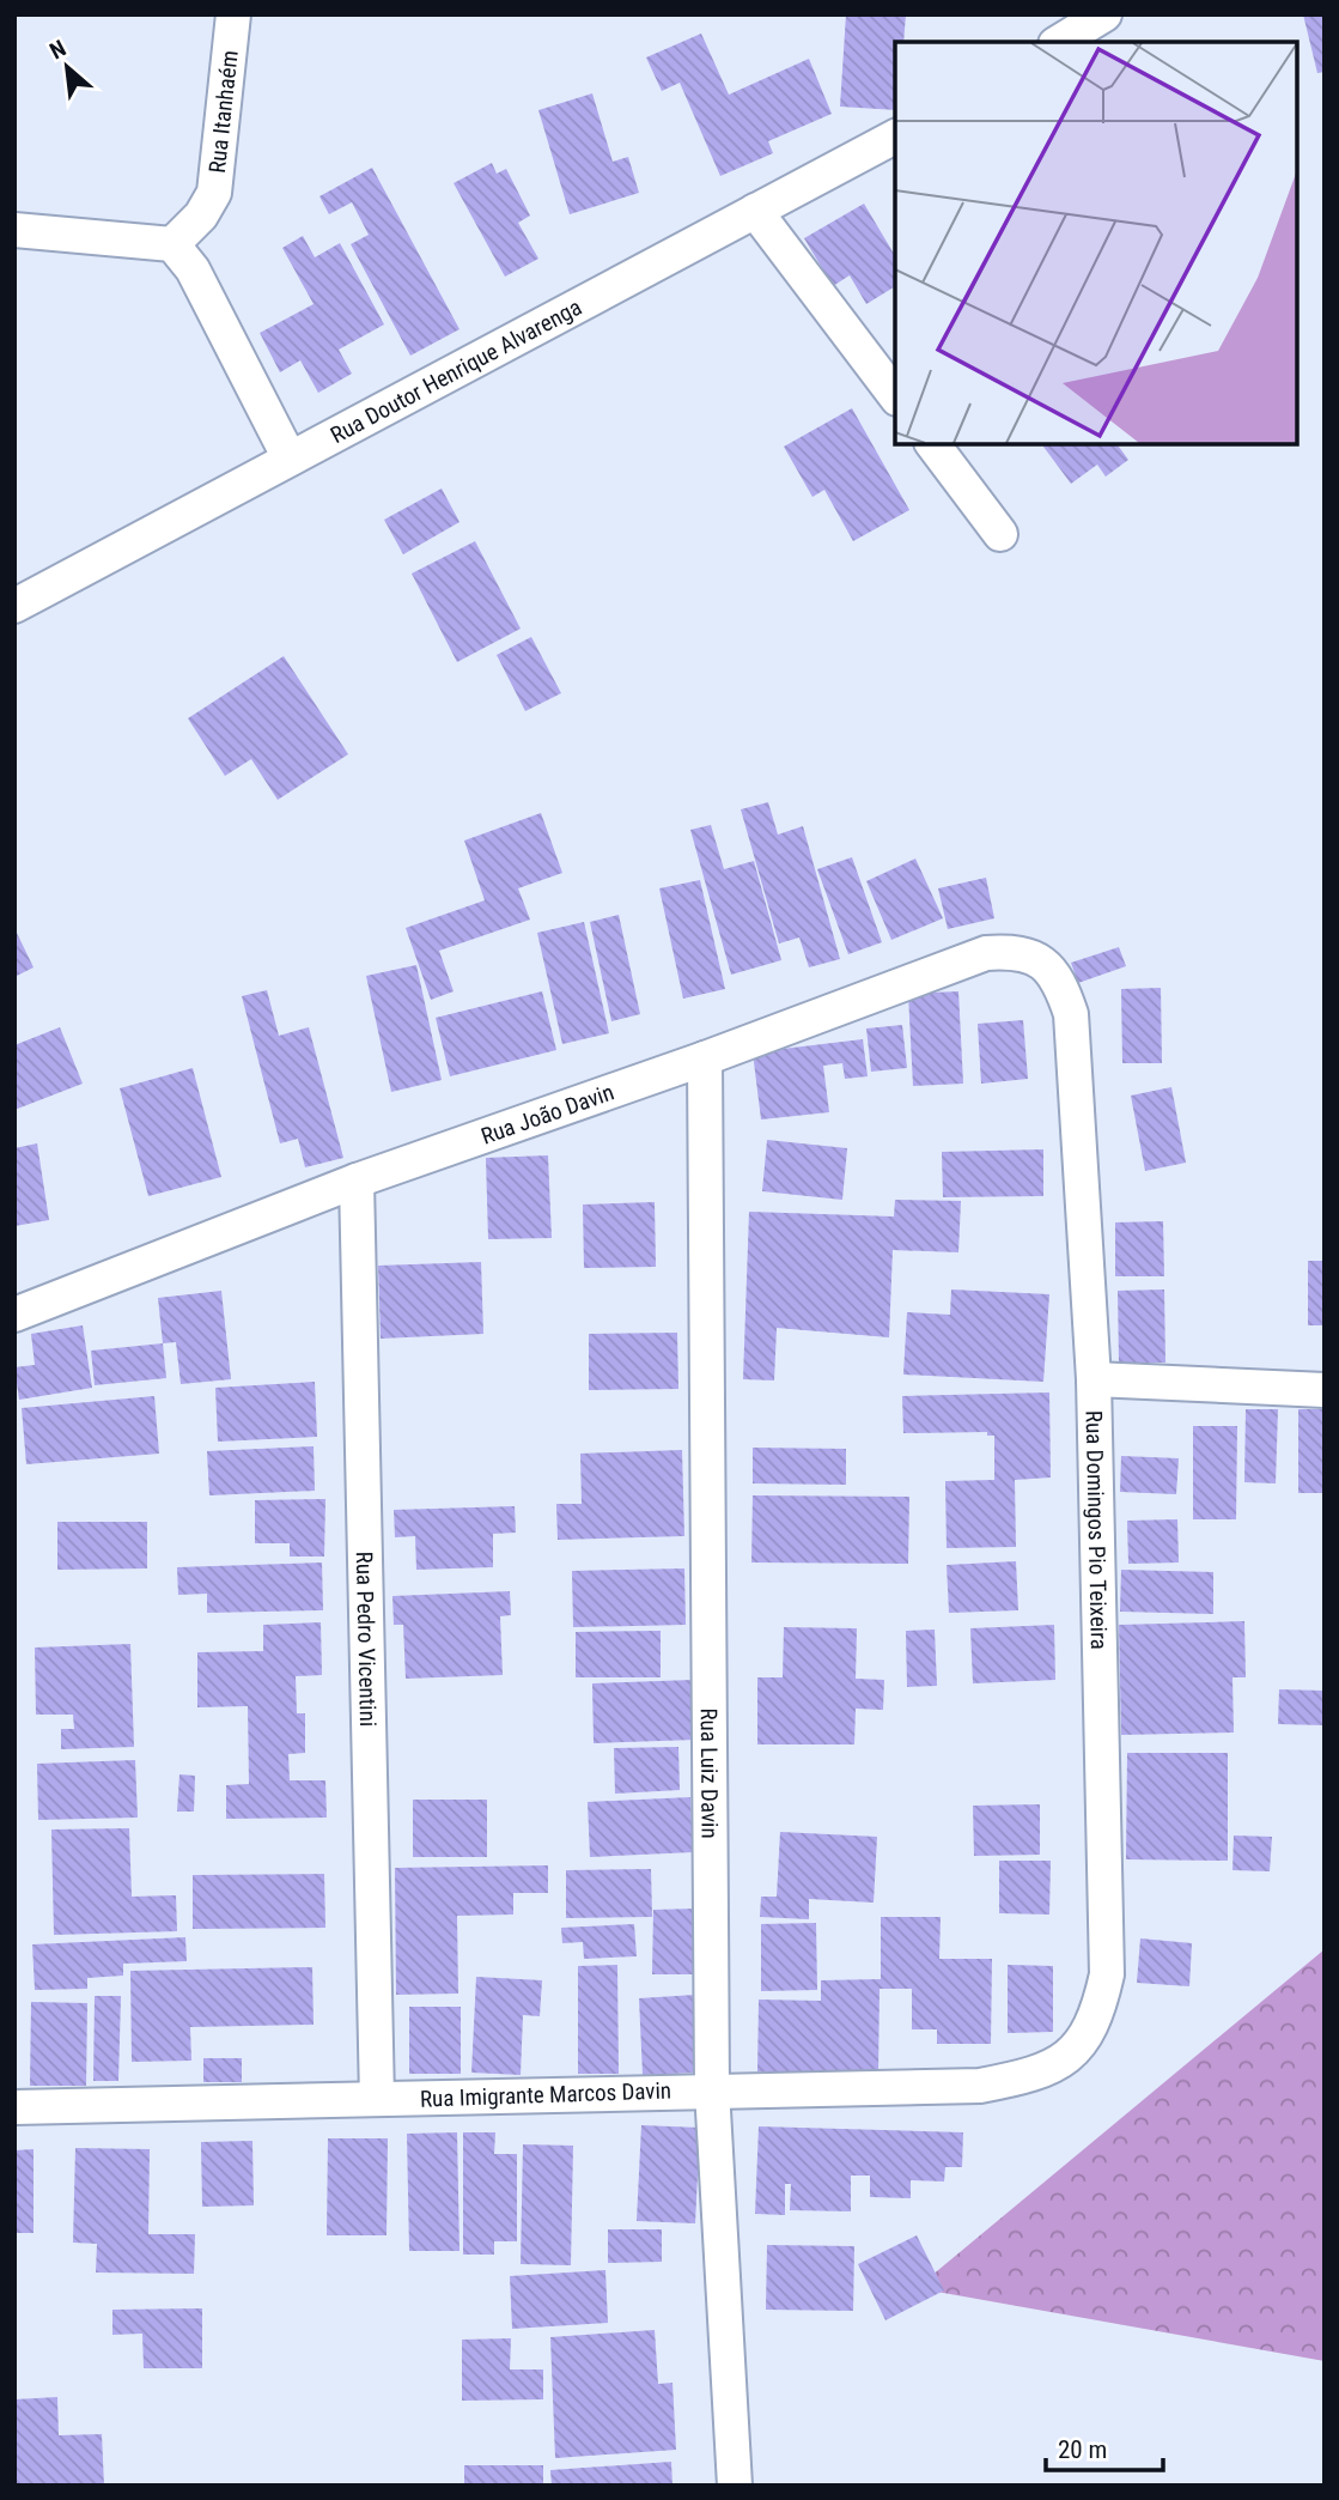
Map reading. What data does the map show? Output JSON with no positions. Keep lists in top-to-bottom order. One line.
{"streets":{"street":["Rua Itanhaém","Rua Doutor Henrique Alvarenga","Rua João Davin","Rua Domingos Pio Teixeira","Rua Pedro Vicentini","Rua Luiz Davin","Rua Imigrante Marcos Davin"]},"crossings":[["Rua João Davin","Rua Domingos Pio Teixeira"],["Rua João Davin","Rua Pedro Vicentini"],["Rua João Davin","Rua Luiz Davin"],["Rua Domingos Pio Teixeira","Rua Imigrante Marcos Davin"],["Rua Pedro Vicentini","Rua Imigrante Marcos Davin"],["Rua Luiz Davin","Rua Imigrante Marcos Davin"]],"scale_bar":"20 m","north":"top left"}
